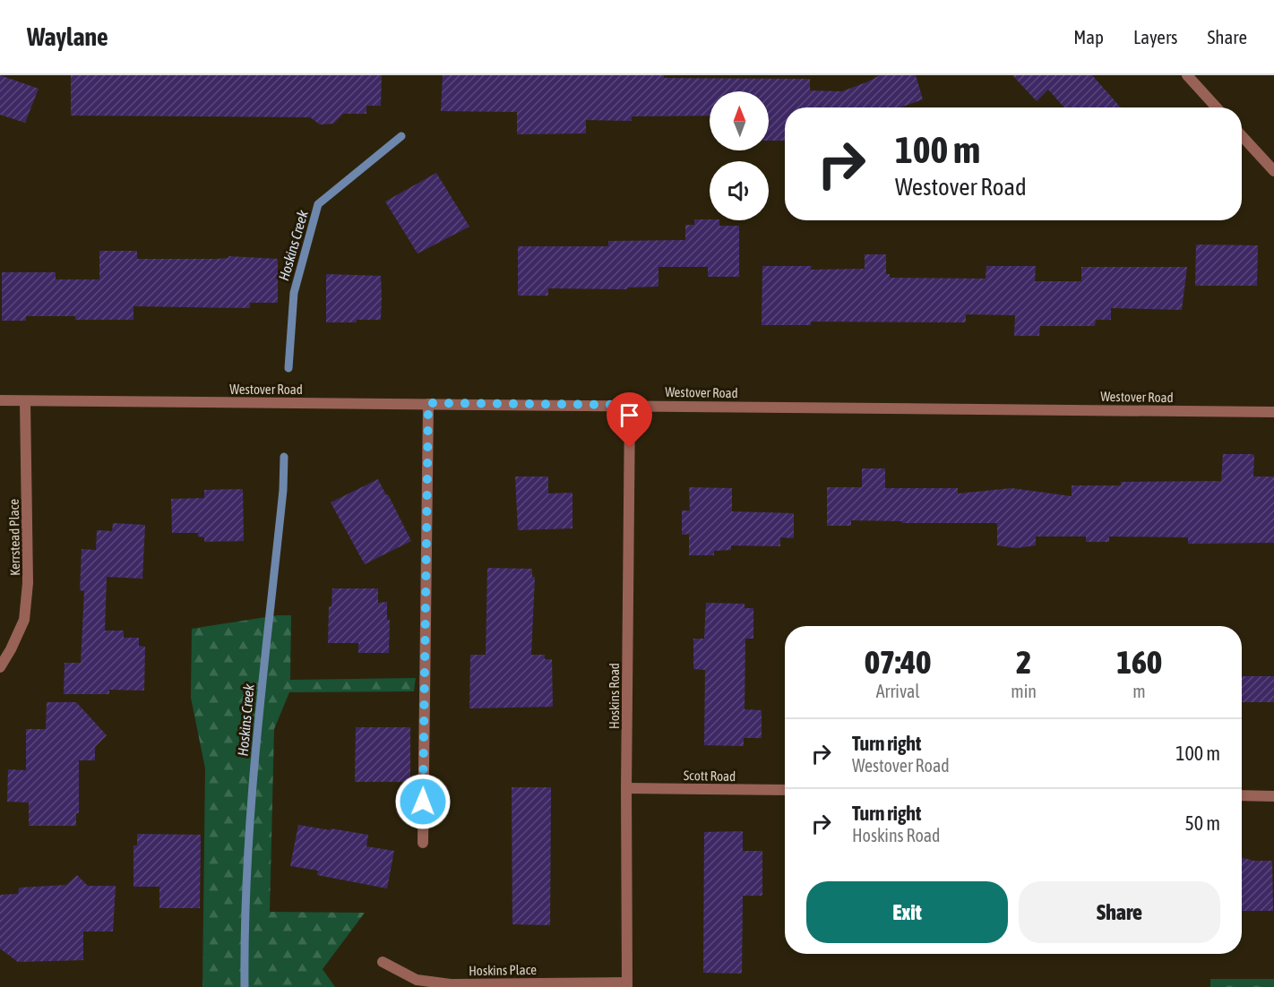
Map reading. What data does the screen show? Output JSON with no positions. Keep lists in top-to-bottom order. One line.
{"streets":{"street":["Westover Road","Kerrstead Place","Hoskins Road","Scott Road","Hoskins Place"]},"crossings":[["Westover Road","Kerrstead Place"],["Westover Road","Hoskins Road"],["Hoskins Road","Scott Road"],["Hoskins Road","Hoskins Place"]],"water":["Hoskins Creek"],"north":"top","page":{"header":"Waylane","nav":["Map","Layers","Share"],"turn":["100 m","Westover Road"],"eta":["07:40","Arrival","2","min","160","m"],"list":[{"name":"Turn right","note":"Westover Road","value":"100 m"},{"name":"Turn right","note":"Hoskins Road","value":"50 m"}],"buttons":["Exit","Share"]}}
